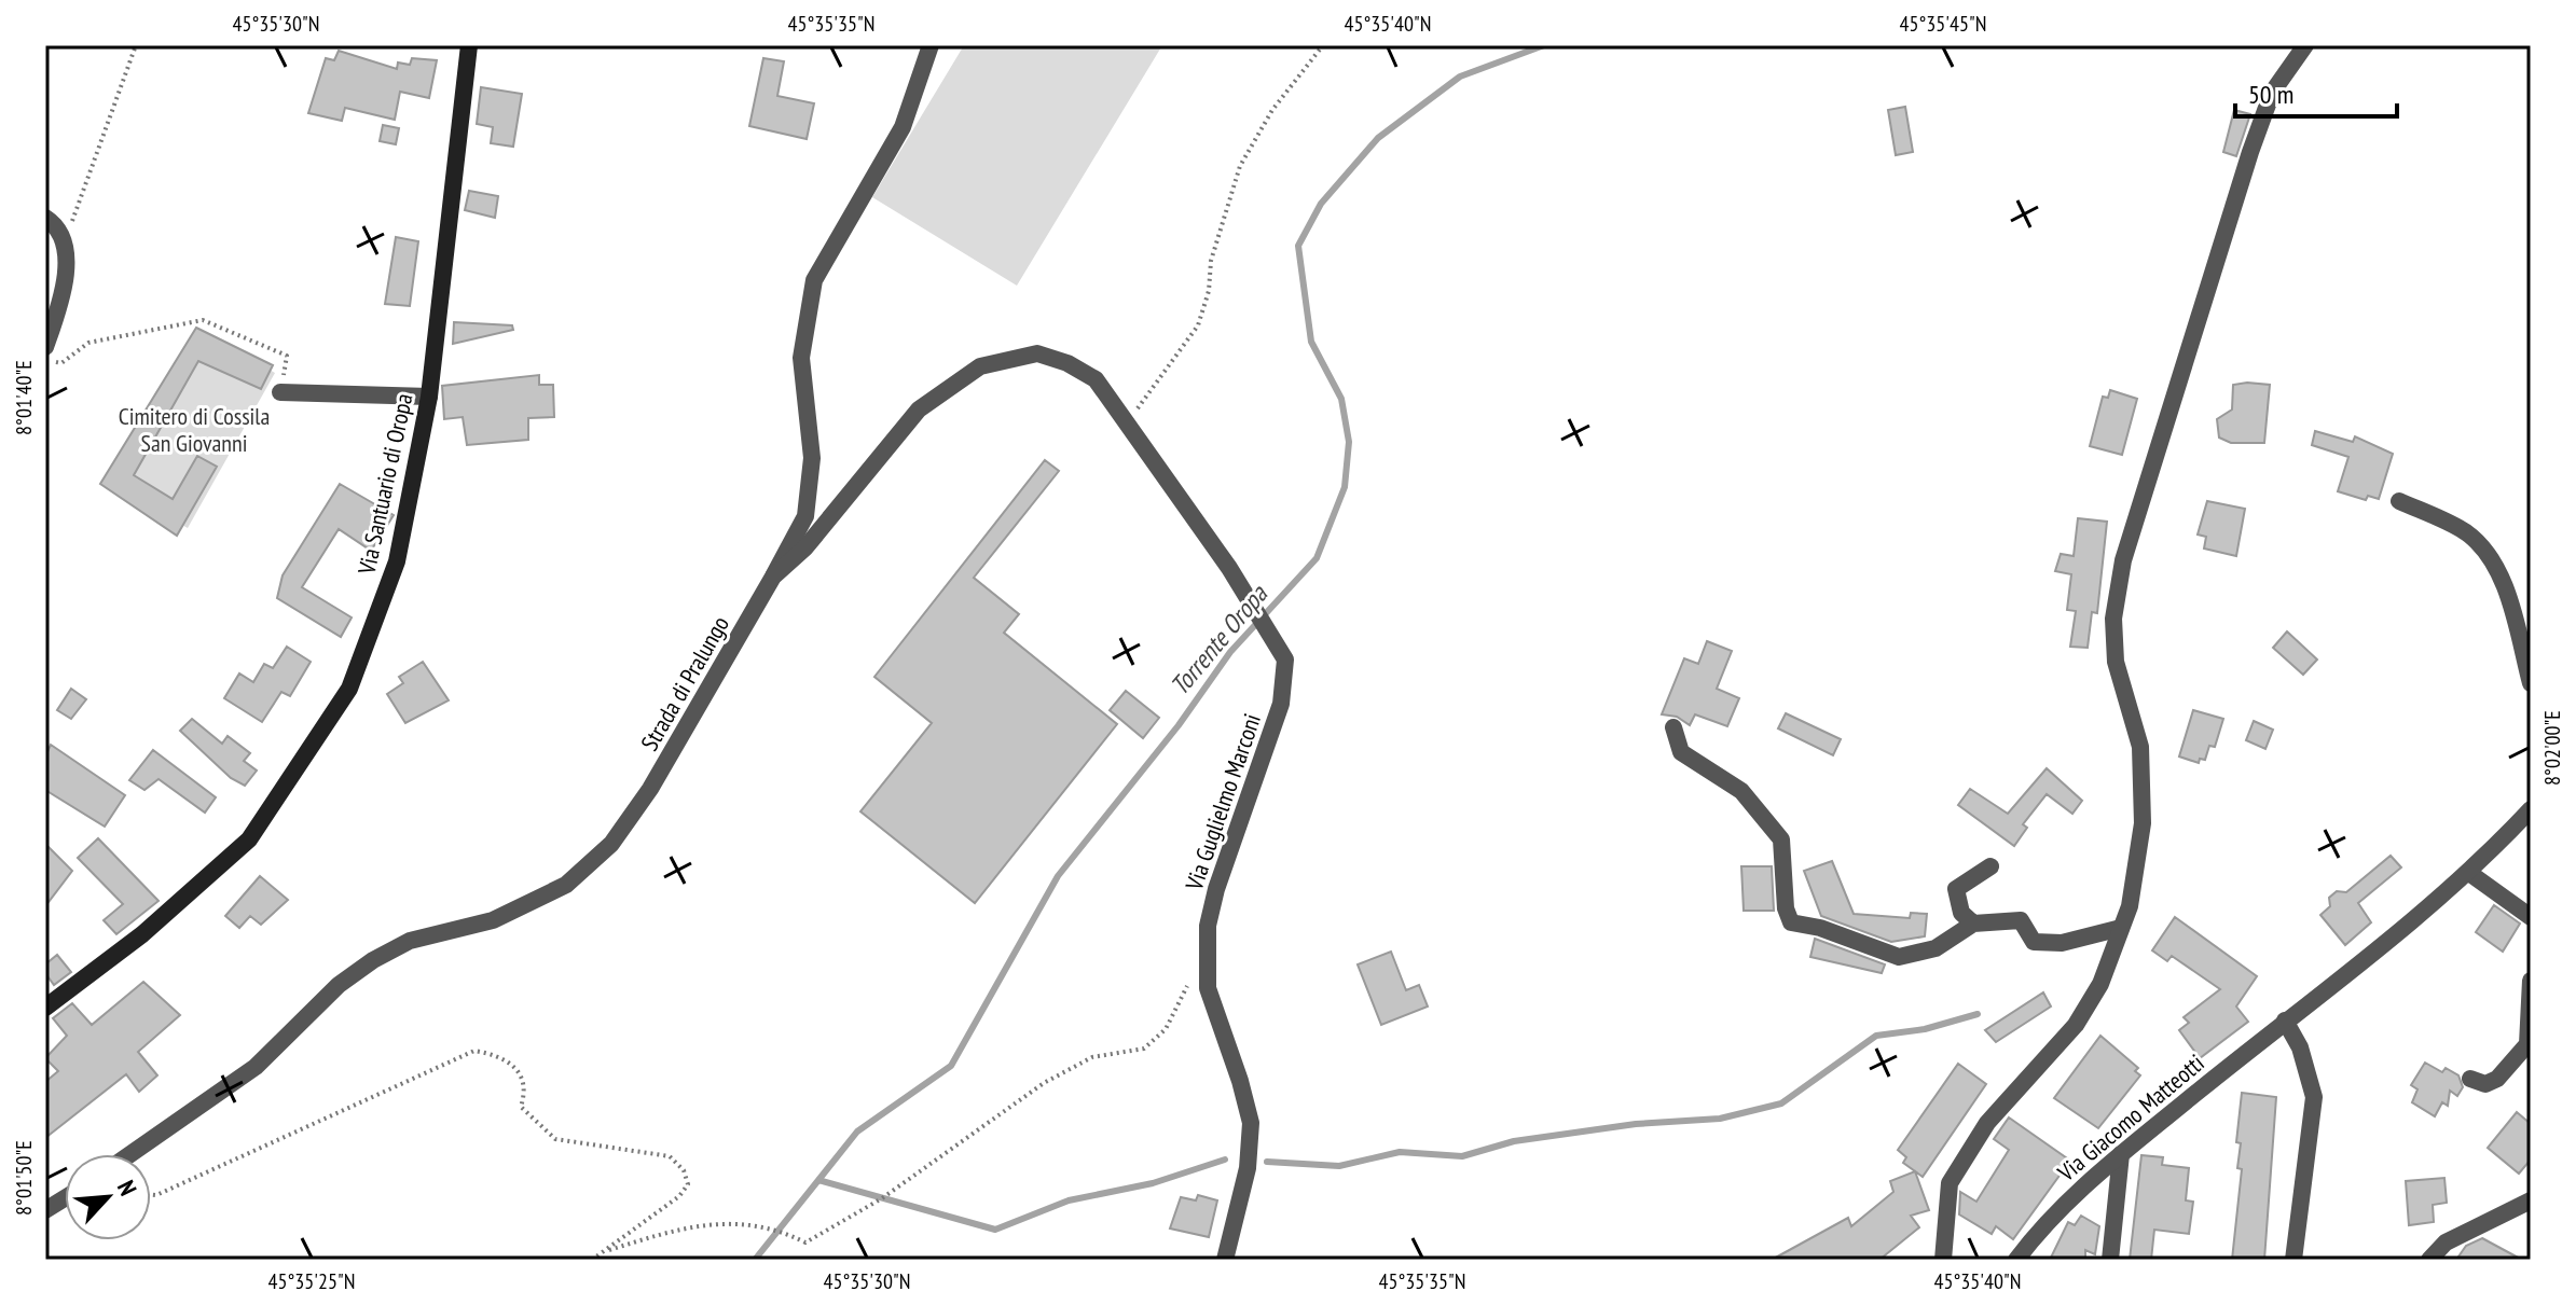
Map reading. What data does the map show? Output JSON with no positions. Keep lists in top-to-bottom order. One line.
{"streets":{"main road":["Via Santuario di Oropa"],"street":["Strada di Pralungo","Via Guglielmo Marconi","Via Giacomo Matteotti"]},"crossings":[["Strada di Pralungo","Via Guglielmo Marconi"]],"water":["Torrente Oropa"],"parks":["Cimitero di Cossila San Giovanni"],"scale_bar":"50 m","north":"top right","coordinates":["45°35'30\"N","45°35'35\"N","45°35'40\"N","45°35'45\"N","8°01'40\"E","8°02'00\"E","8°01'50\"E","45°35'25\"N"]}
